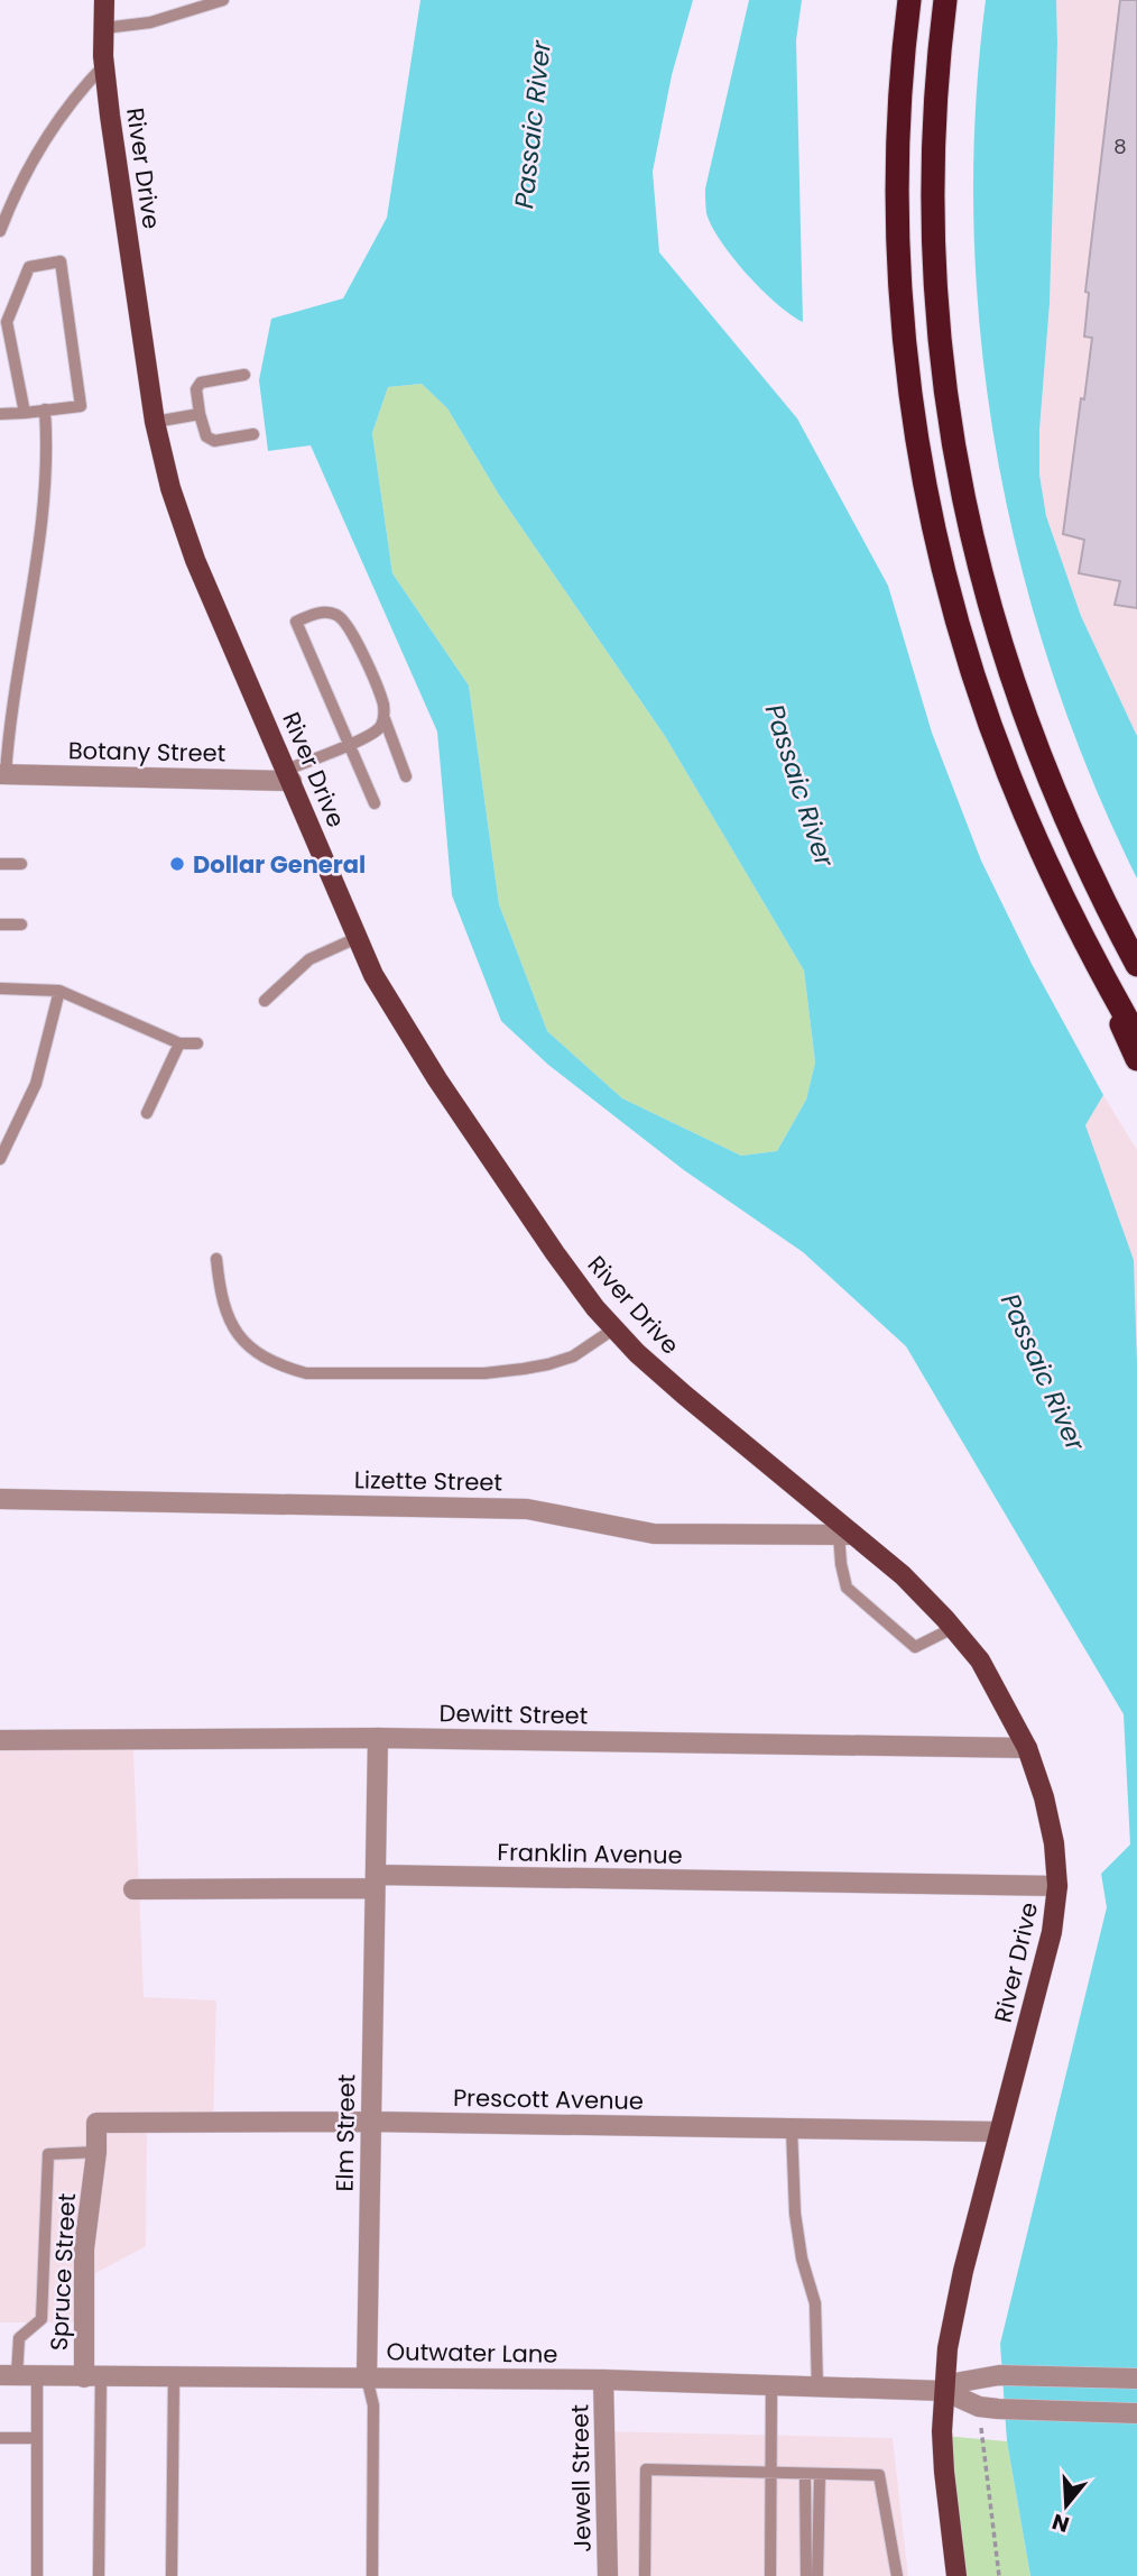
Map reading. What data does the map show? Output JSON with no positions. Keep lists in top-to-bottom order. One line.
{"streets":{"main road":["River Drive"],"street":["Botany Street","Lizette Street","Dewitt Street","Franklin Avenue","Prescott Avenue","Elm Street","Spruce Street","Outwater Lane","Jewell Street"]},"crossings":[["River Drive","Botany Street"],["River Drive","Lizette Street"],["River Drive","Dewitt Street"],["River Drive","Franklin Avenue"],["River Drive","Prescott Avenue"],["River Drive","Outwater Lane"],["Dewitt Street","Elm Street"],["Franklin Avenue","Elm Street"],["Prescott Avenue","Elm Street"],["Prescott Avenue","Spruce Street"],["Elm Street","Outwater Lane"],["Spruce Street","Outwater Lane"],["Outwater Lane","Jewell Street"]],"water":["Passaic River"],"places":["Dollar General"],"house_numbers":["8"],"north":"bottom"}
